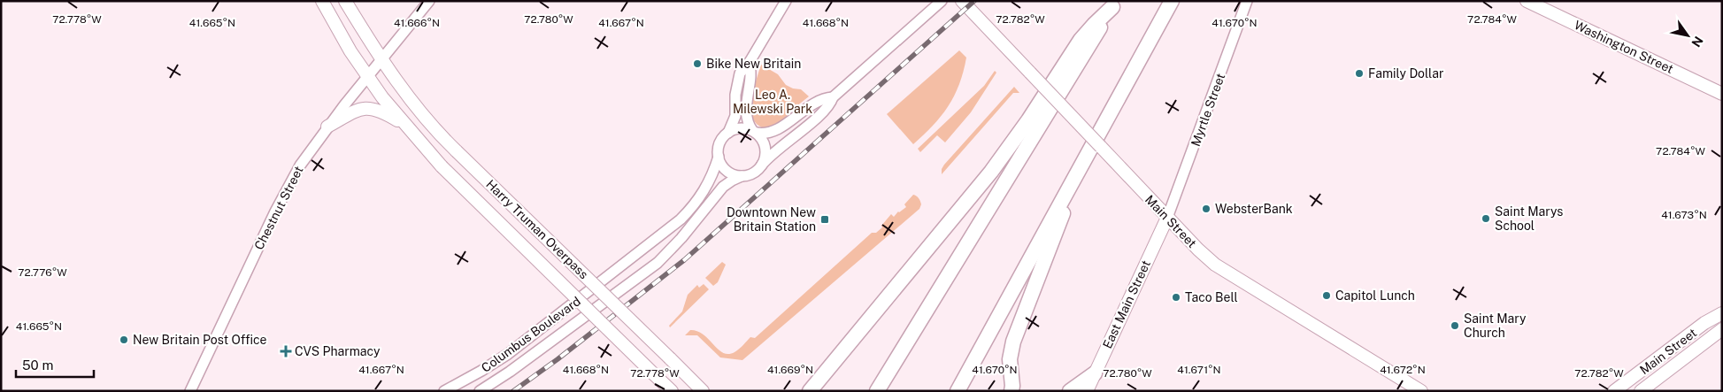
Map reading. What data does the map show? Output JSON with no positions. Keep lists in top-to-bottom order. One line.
{"streets":{"main road":["Washington Street","Main Street","Harry Truman Overpass","East Main Street"],"street":["Myrtle Street","Chestnut Street","Columbus Boulevard"]},"crossings":[["Myrtle Street","Main Street"],["Myrtle Street","East Main Street"],["Chestnut Street","Harry Truman Overpass"],["Main Street","East Main Street"]],"parks":["Leo A. Milewski Park"],"places":{"other":["Bike New Britain","Family Dollar","WebsterBank","Saint Marys School","Capitol Lunch","Taco Bell","Saint Mary Church","New Britain Post Office"],"transit":["Downtown New Britain Station"],"health":["CVS Pharmacy"]},"scale_bar":"50 m","north":"bottom right","coordinates":["72.784°W","72.778°W","72.780°W","72.782°W","41.666°N","41.667°N","41.668°N","41.665°N","41.670°N","41.673°N","72.776°W","41.669°N","41.671°N","41.672°N"]}
